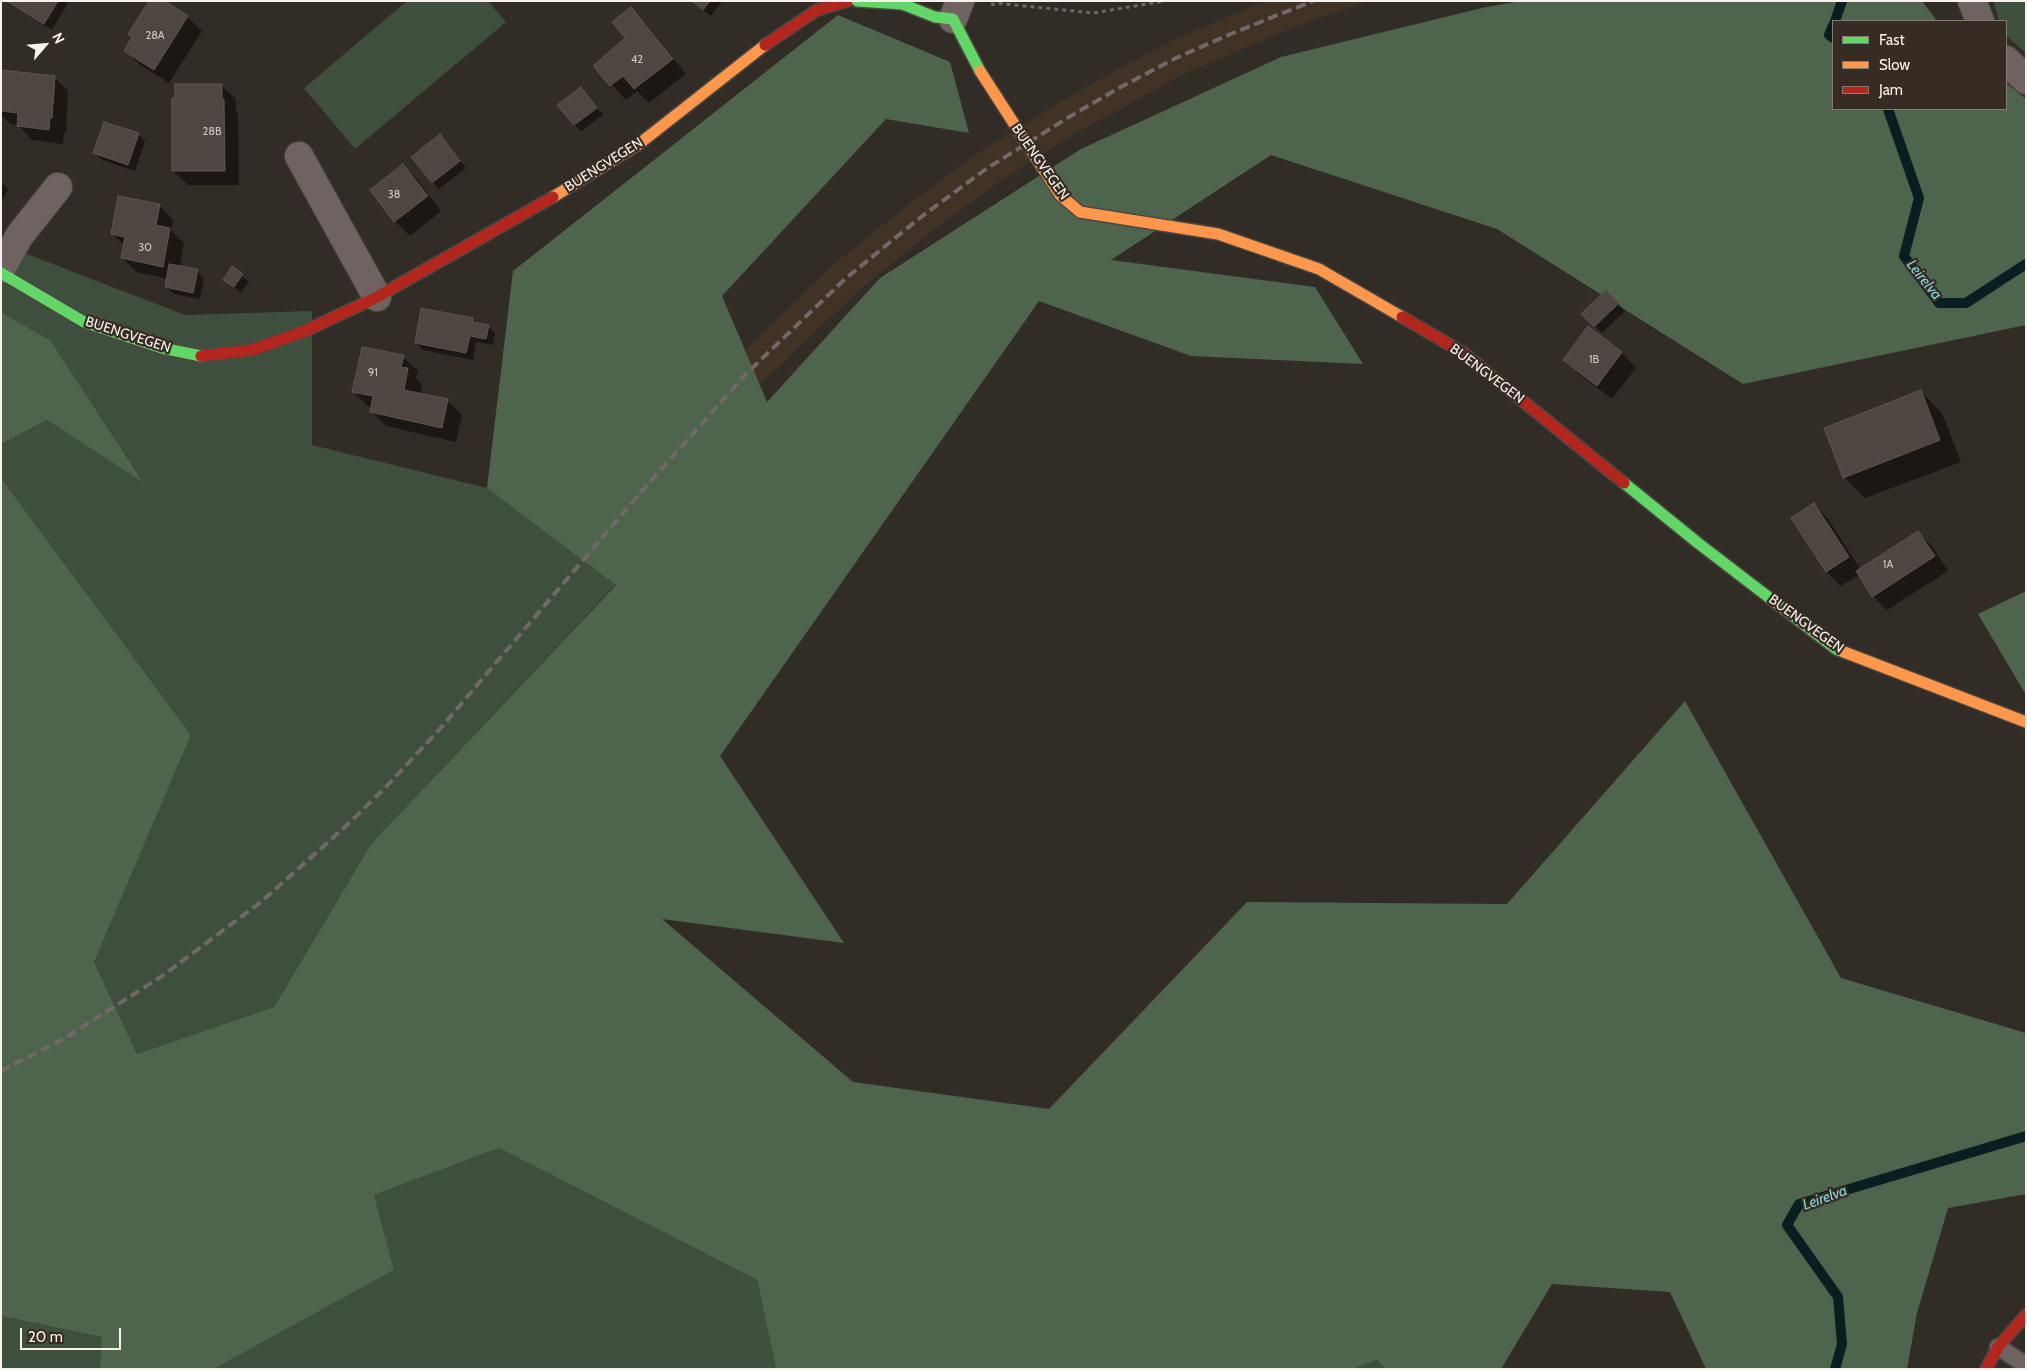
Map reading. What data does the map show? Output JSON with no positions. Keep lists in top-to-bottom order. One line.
{"streets":{"street":["BUENGVEGEN"]},"water":["Leirelva"],"house_numbers":["28A","42","28B","38","30","1B","91","1A"],"legend":["Fast","Slow","Jam"],"scale_bar":"20 m","north":"top right"}
